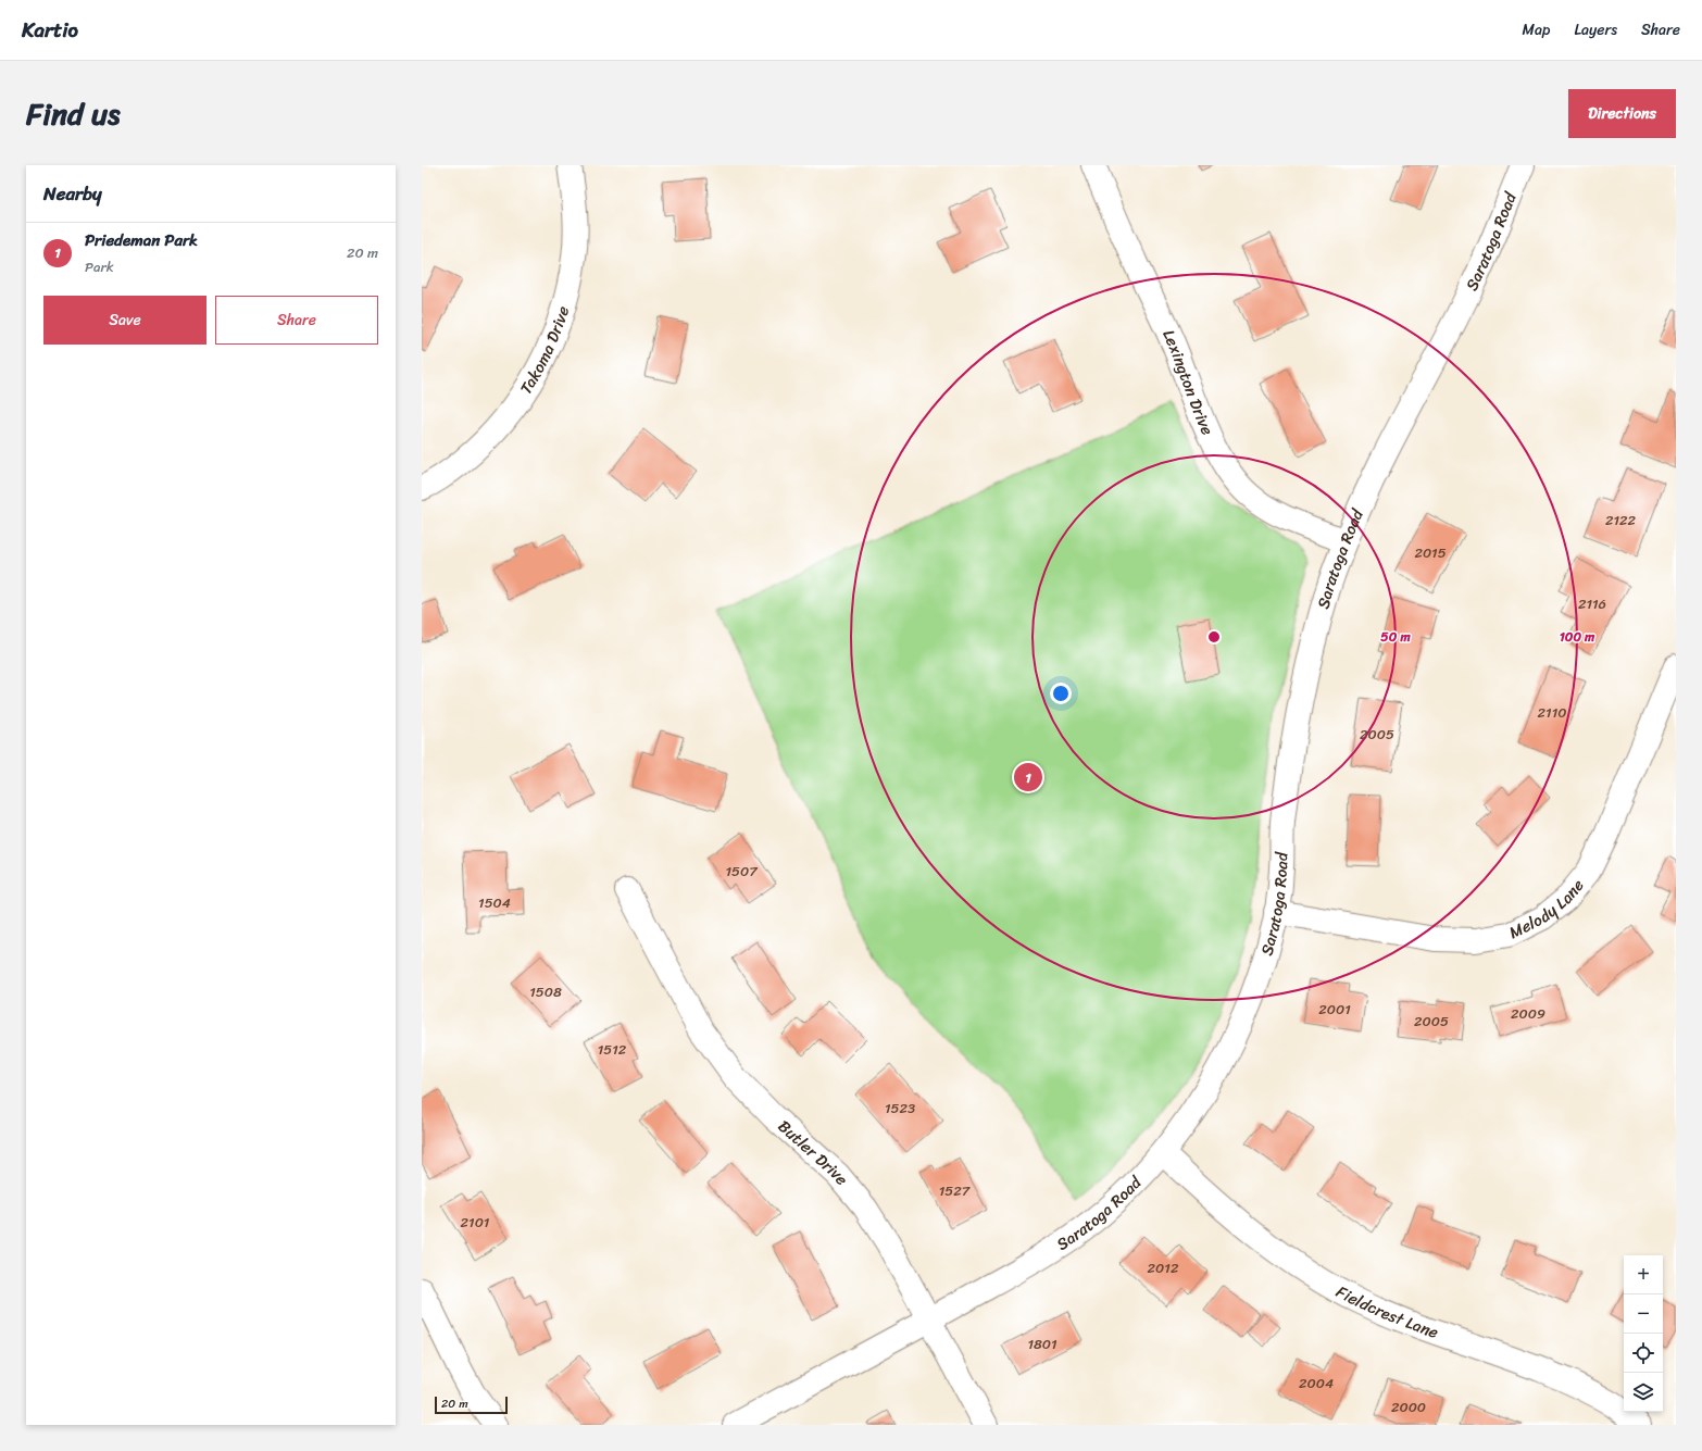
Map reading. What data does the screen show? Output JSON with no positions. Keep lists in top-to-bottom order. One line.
{"streets":{"street":["Saratoga Road","Takoma Drive","Lexington Drive","Melody Lane","Butler Drive","Fieldcrest Lane"]},"crossings":[["Saratoga Road","Lexington Drive"],["Saratoga Road","Melody Lane"],["Saratoga Road","Butler Drive"],["Saratoga Road","Fieldcrest Lane"]],"house_numbers":["2122","2015","2116","2110","2005","1507","1504","1508","2001","2009","2005","1512","1523","1527","2101","2012","1801","2004","2000"],"scale_bar":"20 m","page":{"header":"Kartio","nav":["Map","Layers","Share"],"title":"Find us","buttons":["Directions",["Save","Share"]],"heading":"Nearby","list":[{"mark":"1","name":"Priedeman Park","note":"Park","value":"20 m"}],"pins":"1","map_buttons":["+","−"],"scale":"20 m"},"rings":["50 m","100 m"]}
